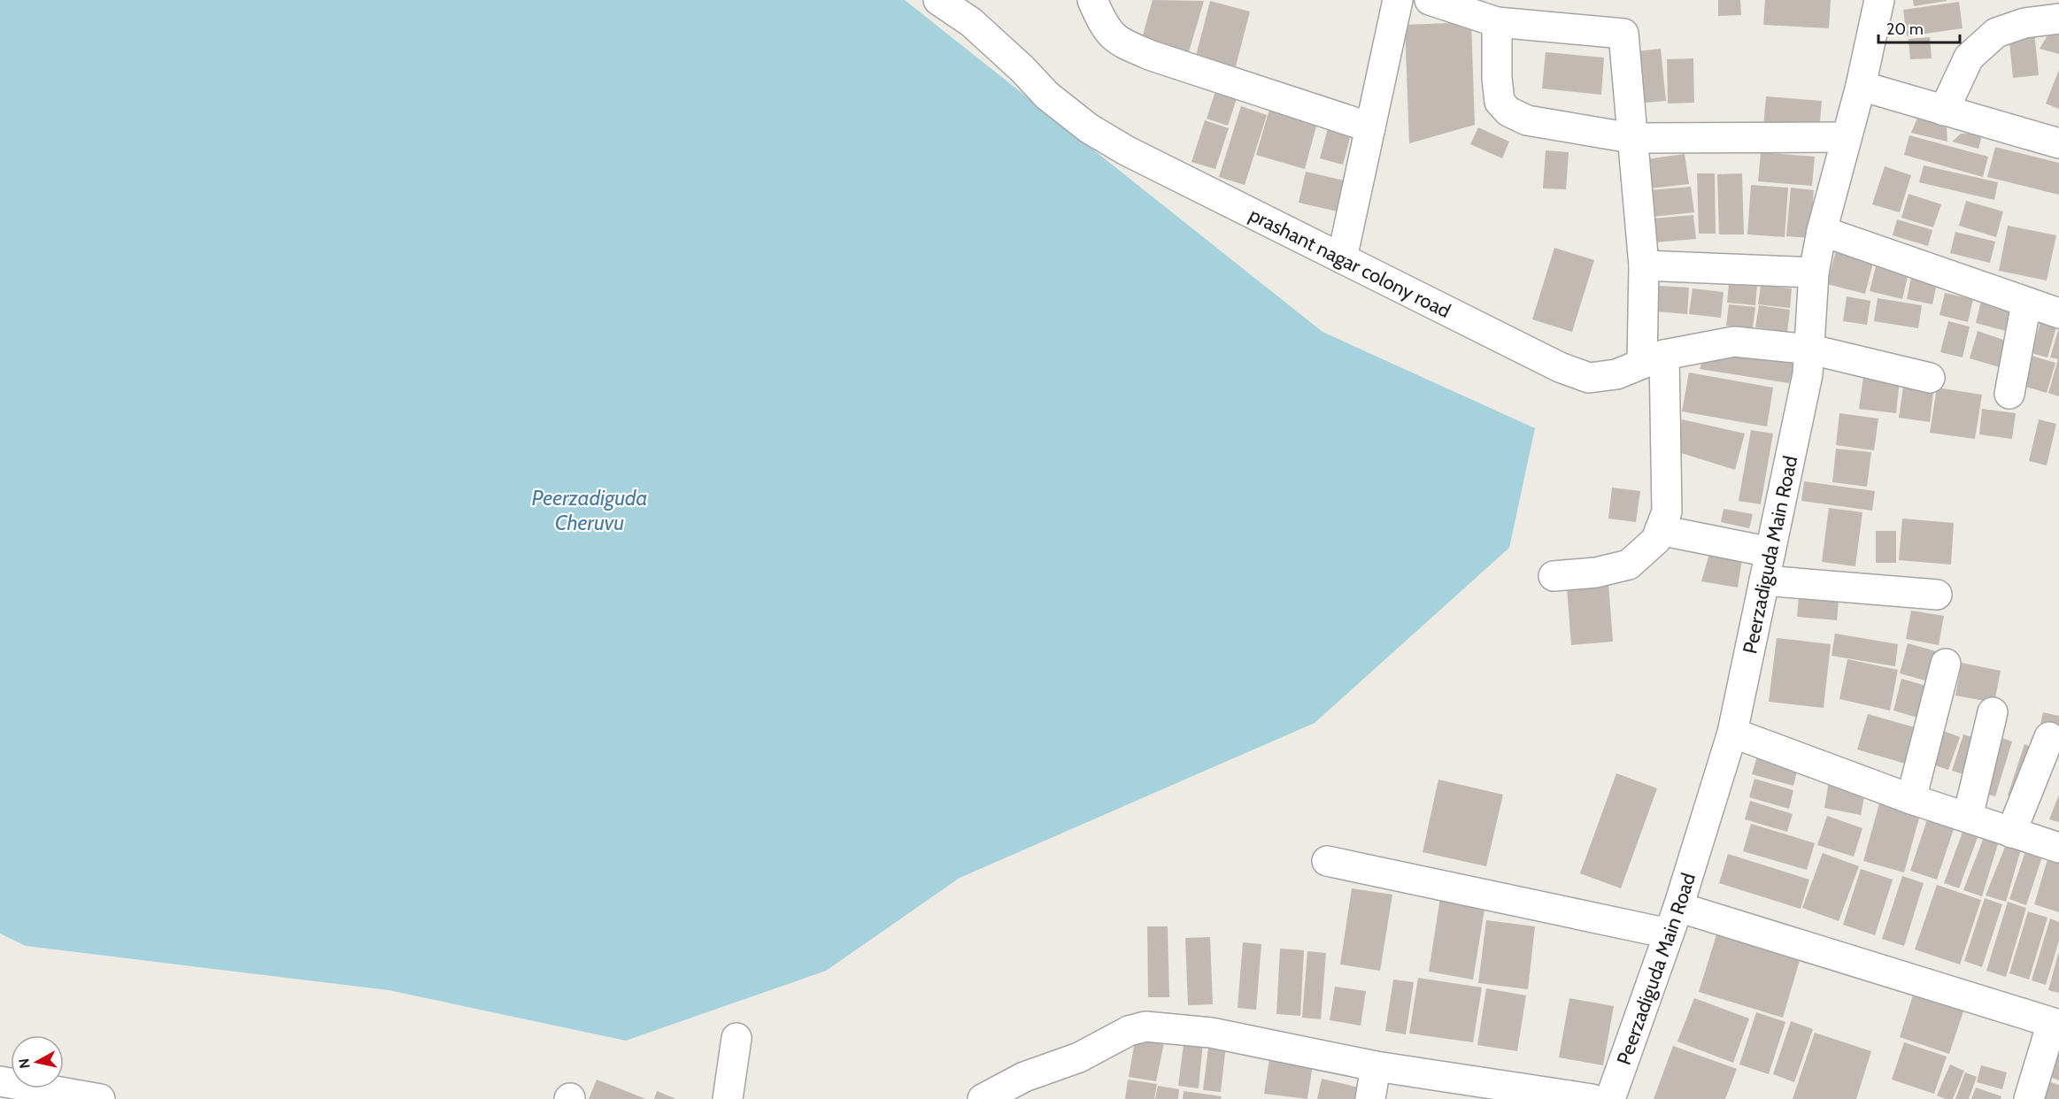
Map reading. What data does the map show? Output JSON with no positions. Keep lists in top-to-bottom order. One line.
{"streets":{"street":["prashant nagar colony road","Peerzadiguda Main Road"]},"crossings":[["prashant nagar colony road","Peerzadiguda Main Road"]],"water":["Peerzadiguda Cheruvu"],"scale_bar":"20 m","north":"left"}
